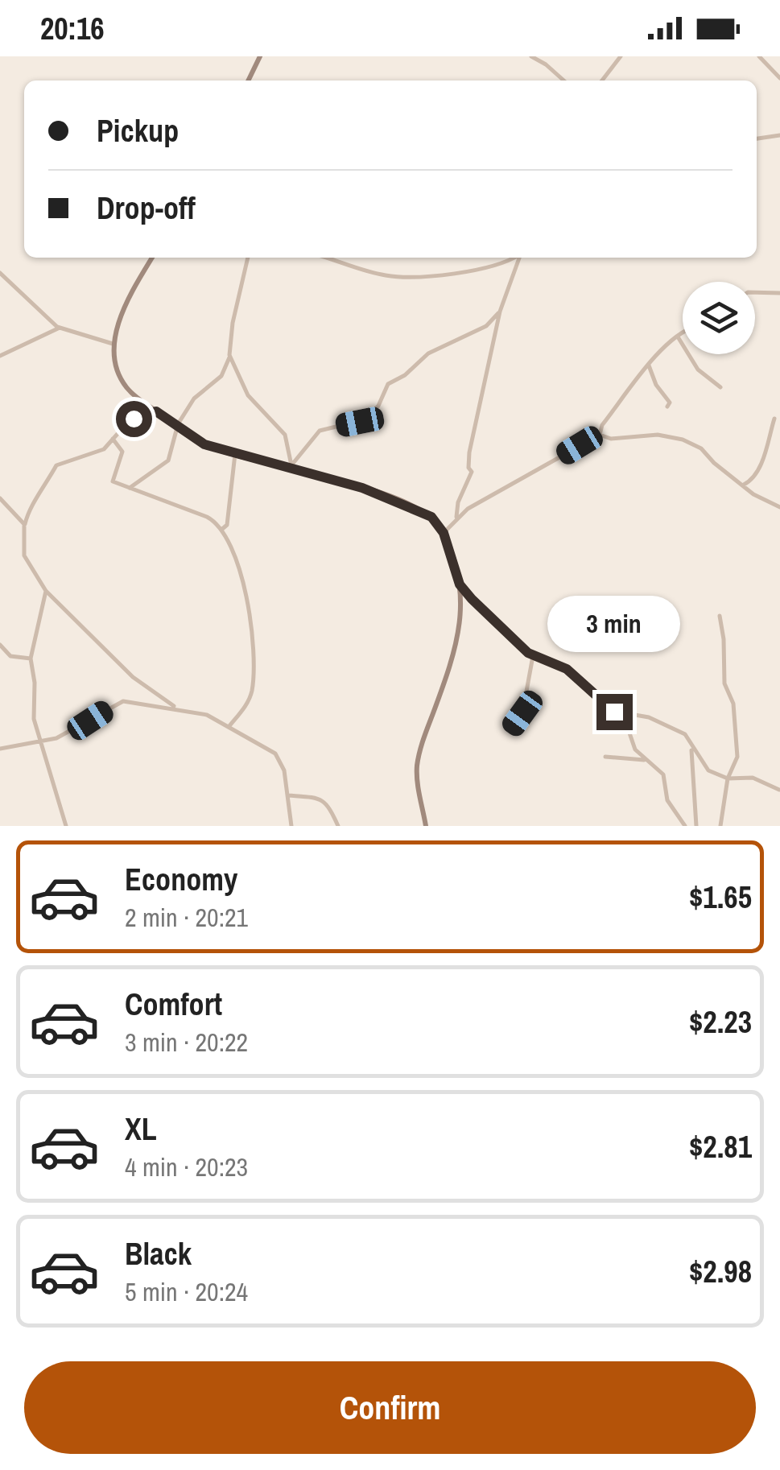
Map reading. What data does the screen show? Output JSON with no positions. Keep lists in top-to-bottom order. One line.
{"page":{"status":"20:16","banner":["Pickup","Drop-off"],"bubble":"3 min","list":[{"name":"Economy","note":"2 min · 20:21","value":"$1.65"},{"name":"Comfort","note":"3 min · 20:22","value":"$2.23"},{"name":"XL","note":"4 min · 20:23","value":"$2.81"},{"name":"Black","note":"5 min · 20:24","value":"$2.98"}],"buttons":"Confirm"}}
